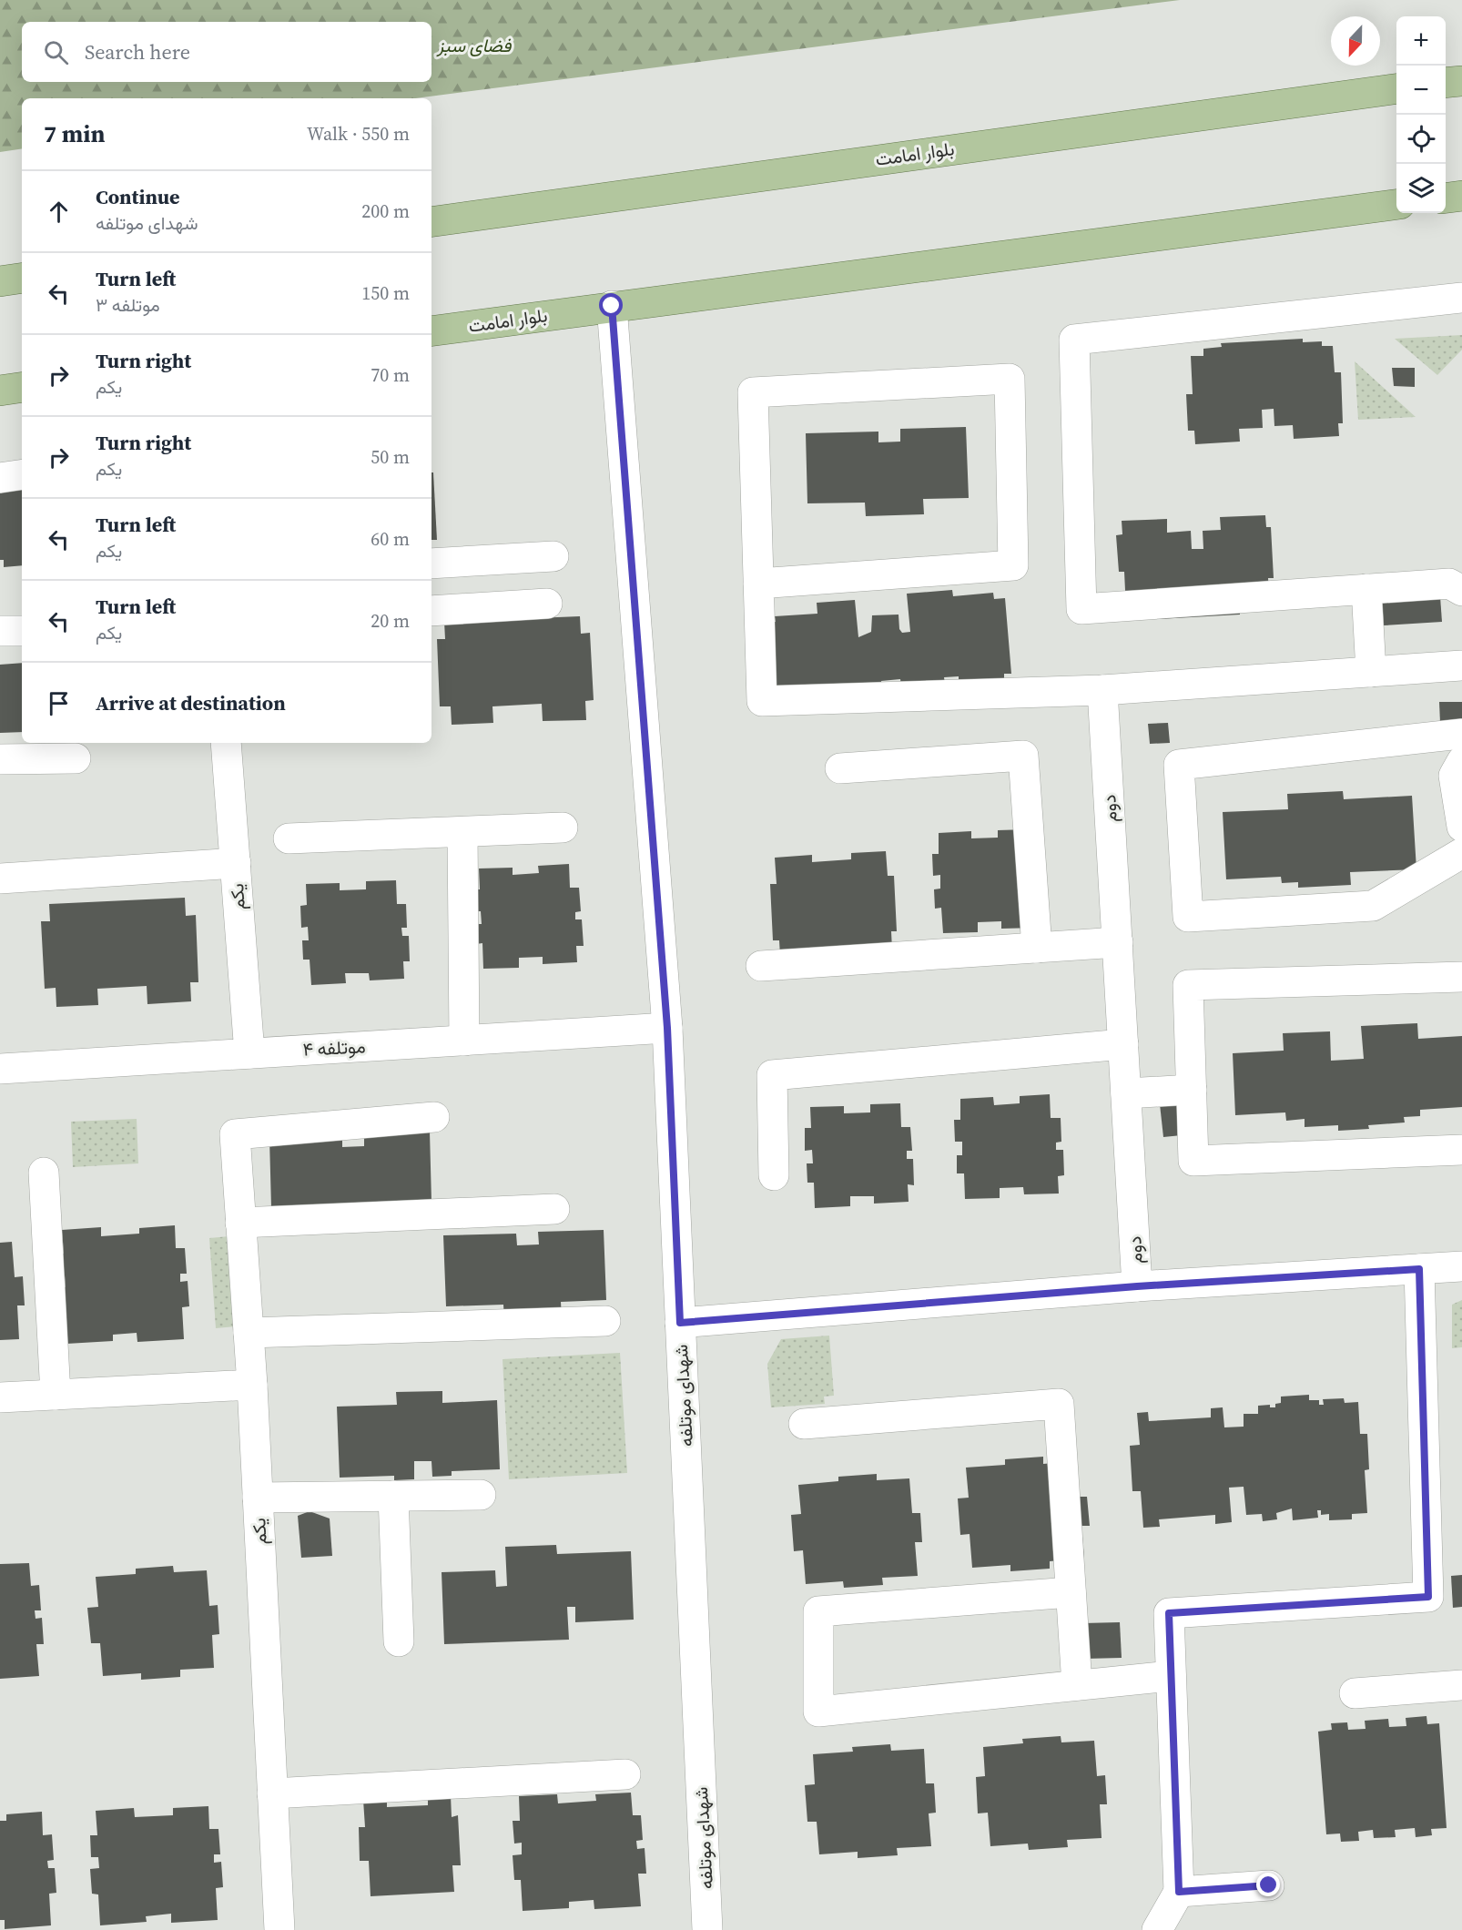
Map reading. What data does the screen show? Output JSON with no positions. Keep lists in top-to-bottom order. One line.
{"streets":{"main road":["بلوار امامت"],"street":["دوم","یکم","موتلفه ۴","شهدای موتلفه"]},"crossings":[["بلوار امامت","شهدای موتلفه"],["یکم","موتلفه ۴"],["موتلفه ۴","شهدای موتلفه"]],"parks":["فضای سبز"],"north":"bottom","page":{"map_buttons":["+","−"],"search":"Search here","heading":["7 min","Walk · 550 m"],"list":[["Continue","شهدای موتلفه","200 m"],["Turn left","موتلفه ۳","150 m"],["Turn right","یکم","70 m"],["Turn right","یکم","50 m"],["Turn left","یکم","60 m"],["Turn left","یکم","20 m"],"Arrive at destination"]}}
